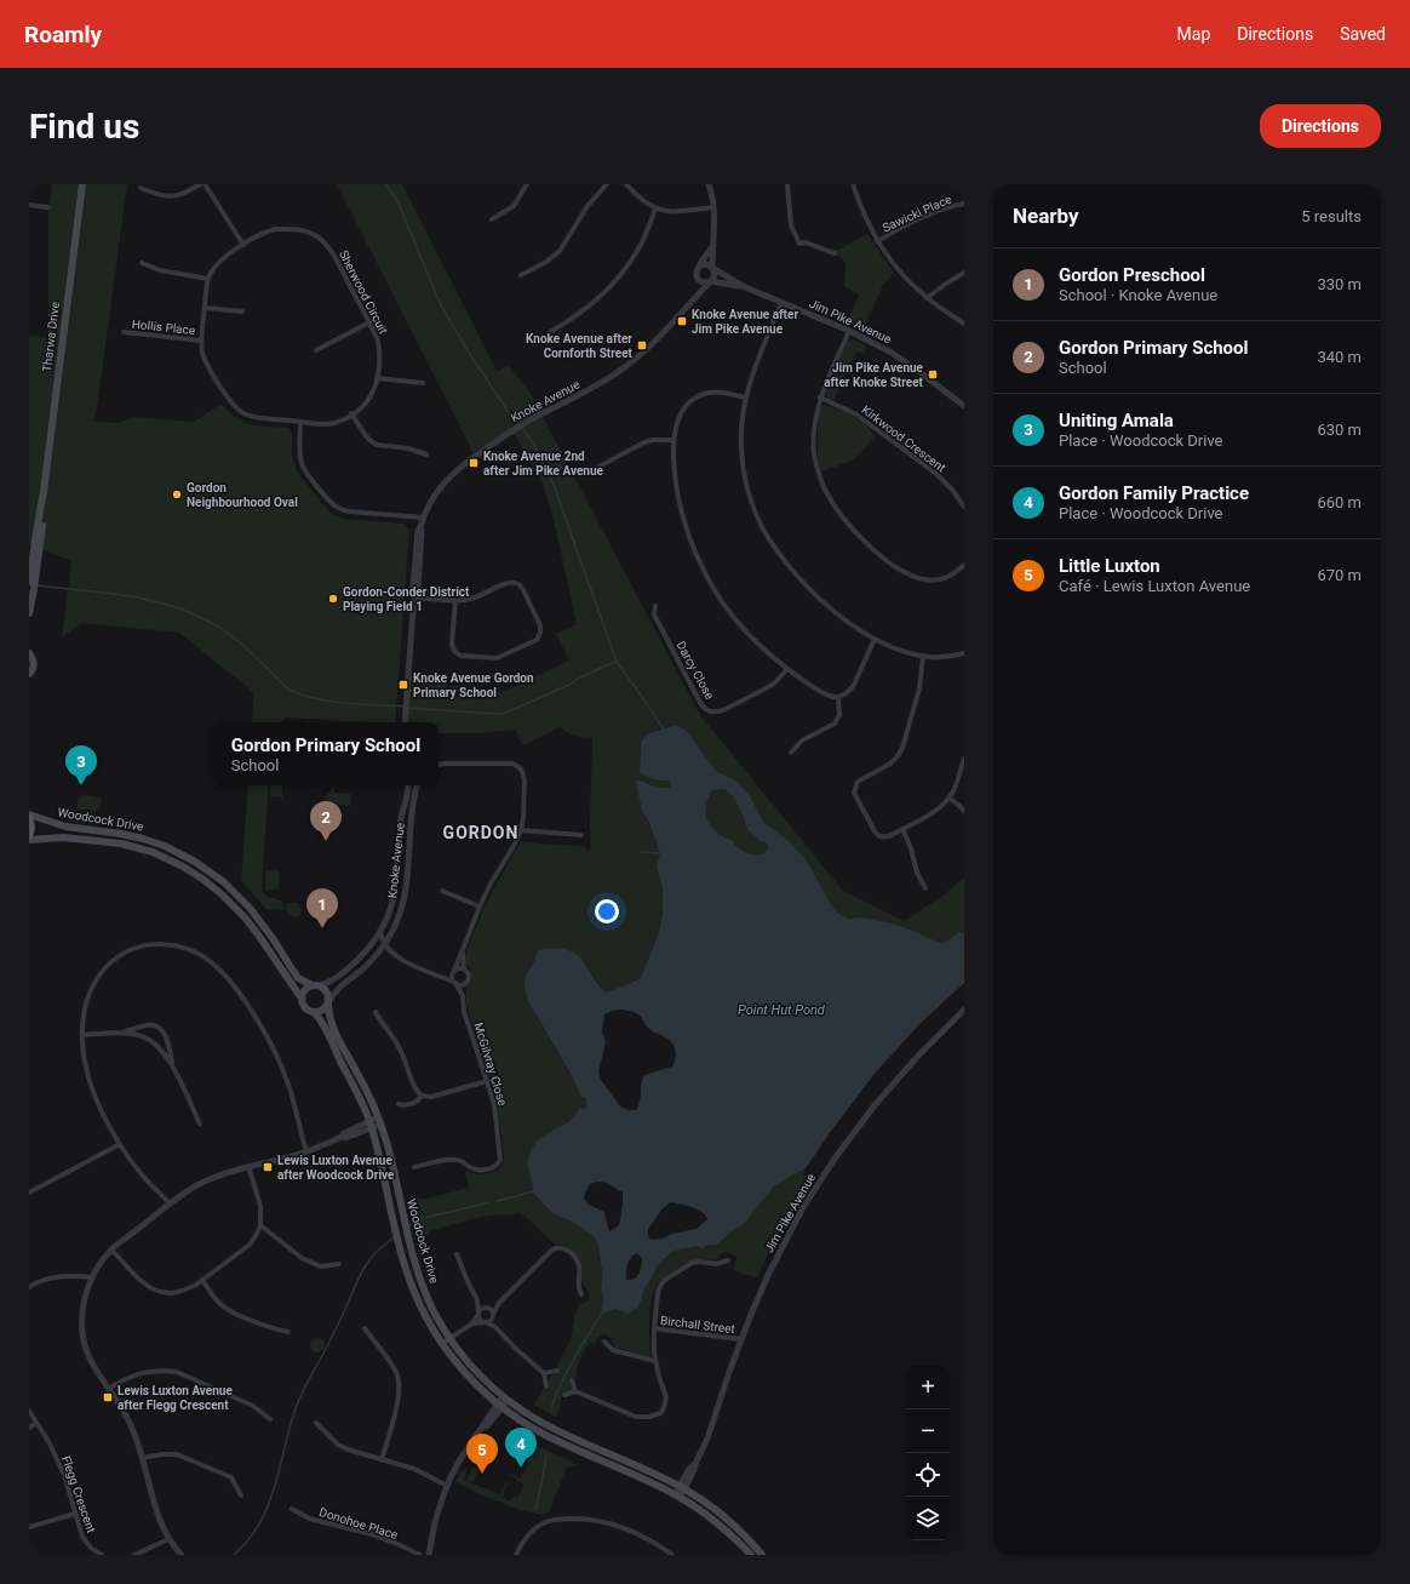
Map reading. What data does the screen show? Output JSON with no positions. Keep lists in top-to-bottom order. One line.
{"streets":{"main road":["Tharwa Drive","Woodcock Drive"],"street":["Sawicki Place","Sherwood Circuit","Jim Pike Avenue","Hollis Place","Knoke Avenue","Kirkwood Crescent","Darcy Close","McGilvray Close","Birchall Street","Flegg Crescent","Donohoe Place"]},"crossings":[["Sherwood Circuit","Hollis Place"],["Jim Pike Avenue","Knoke Avenue"],["Jim Pike Avenue","Woodcock Drive"],["Jim Pike Avenue","Birchall Street"],["Knoke Avenue","Woodcock Drive"]],"districts":["GORDON"],"water":["Point Hut Pond"],"places":{"transit":["Knoke Avenue after Jim Pike Avenue","Knoke Avenue after Cornforth Street","Jim Pike Avenue after Knoke Street","Knoke Avenue 2nd after Jim Pike Avenue","Knoke Avenue Gordon Primary School","Lewis Luxton Avenue after Woodcock Drive","Lewis Luxton Avenue after Flegg Crescent"],"other":["Gordon Neighbourhood Oval","Gordon-Conder District Playing Field 1"]},"page":{"header":"Roamly","nav":["Map","Directions","Saved"],"buttons":"Directions","title":"Find us","heading":["Nearby","5 results"],"list":[{"mark":"1","name":"Gordon Preschool","note":"School · Knoke Avenue","value":"330 m"},{"mark":"2","name":"Gordon Primary School","note":"School","value":"340 m"},{"mark":"3","name":"Uniting Amala","note":"Place · Woodcock Drive","value":"630 m"},{"mark":"4","name":"Gordon Family Practice","note":"Place · Woodcock Drive","value":"660 m"},{"mark":"5","name":"Little Luxton","note":"Café · Lewis Luxton Avenue","value":"670 m"}],"popup":["Gordon Primary School","School"],"pins":["3","2","1","4","5"],"map_buttons":["+","−"]}}
